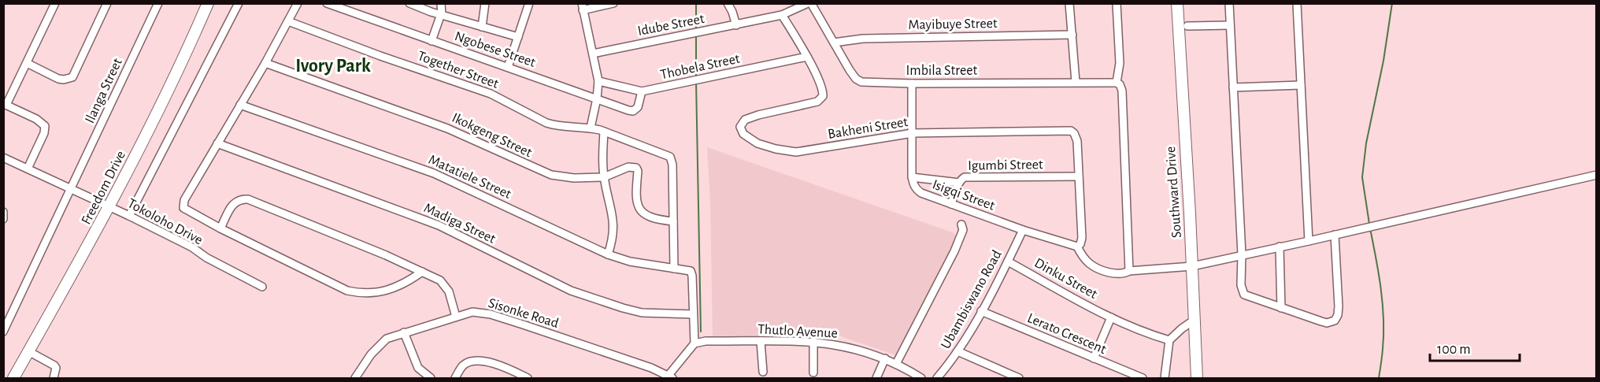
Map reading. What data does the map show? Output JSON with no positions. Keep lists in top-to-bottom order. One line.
{"streets":{"street":["Mayibuye Street","Idube Street","Ngobese Street","Thobela Street","Together Street","Imbila Street","Ilanga Street","Bakheni Street","Ikokgeng Street","Igumbi Street","Matatiele Street","Freedom Drive","Southward Drive","Isigqi Street","Tokoloho Drive","Madiga Street","Dinku Street","Ubambiswano Road","Sisonke Road","Thutlo Avenue","Lerato Crescent"]},"crossings":[["Mayibuye Street","Imbila Street"],["Idube Street","Imbila Street"],["Idube Street","Bakheni Street"],["Ngobese Street","Thobela Street"],["Thobela Street","Bakheni Street"],["Together Street","Ikokgeng Street"],["Ilanga Street","Tokoloho Drive"],["Bakheni Street","Igumbi Street"],["Bakheni Street","Isigqi Street"],["Igumbi Street","Isigqi Street"],["Matatiele Street","Madiga Street"],["Freedom Drive","Tokoloho Drive"],["Isigqi Street","Ubambiswano Road"],["Dinku Street","Ubambiswano Road"],["Ubambiswano Road","Lerato Crescent"]],"districts":["Ivory Park"],"scale_bar":"100 m"}
